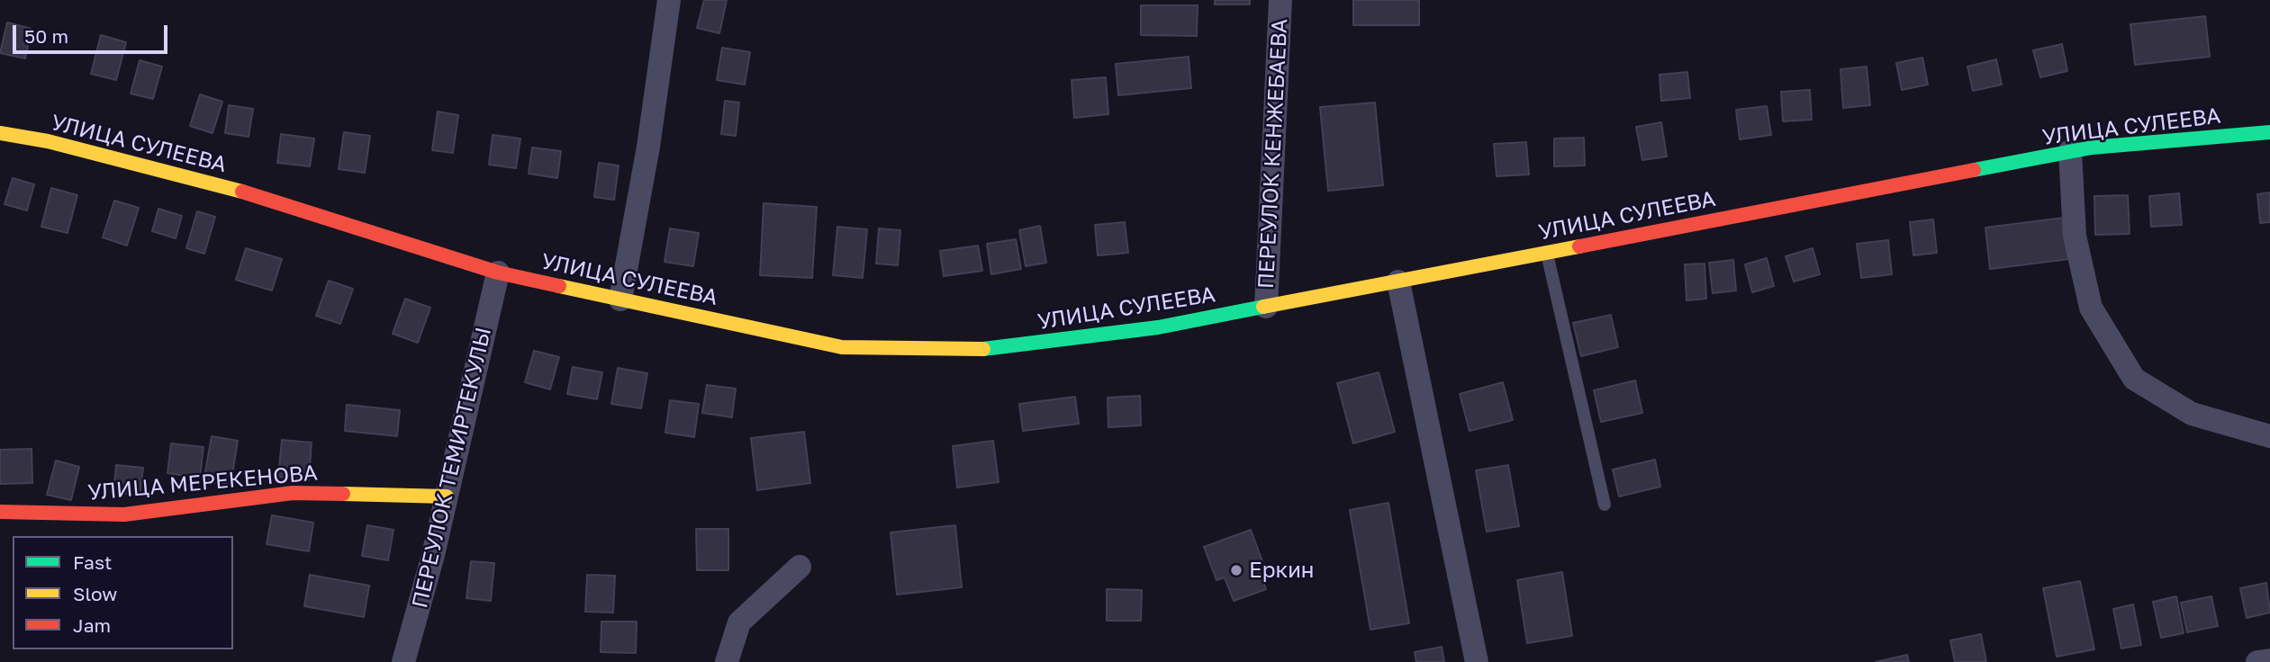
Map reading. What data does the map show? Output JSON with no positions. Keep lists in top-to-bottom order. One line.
{"streets":{"main road":["УЛИЦА СУЛЕЕВА","УЛИЦА МЕРЕКЕНОВА"],"street":["ПЕРЕУЛОК КЕНЖЕБАЕВА","ПЕРЕУЛОК ТЕМИРТЕКУЛЫ"]},"crossings":[["УЛИЦА СУЛЕЕВА","ПЕРЕУЛОК КЕНЖЕБАЕВА"],["УЛИЦА СУЛЕЕВА","ПЕРЕУЛОК ТЕМИРТЕКУЛЫ"],["ПЕРЕУЛОК ТЕМИРТЕКУЛЫ","УЛИЦА МЕРЕКЕНОВА"]],"places":["Еркин"],"legend":["Fast","Slow","Jam"],"scale_bar":"50 m"}
